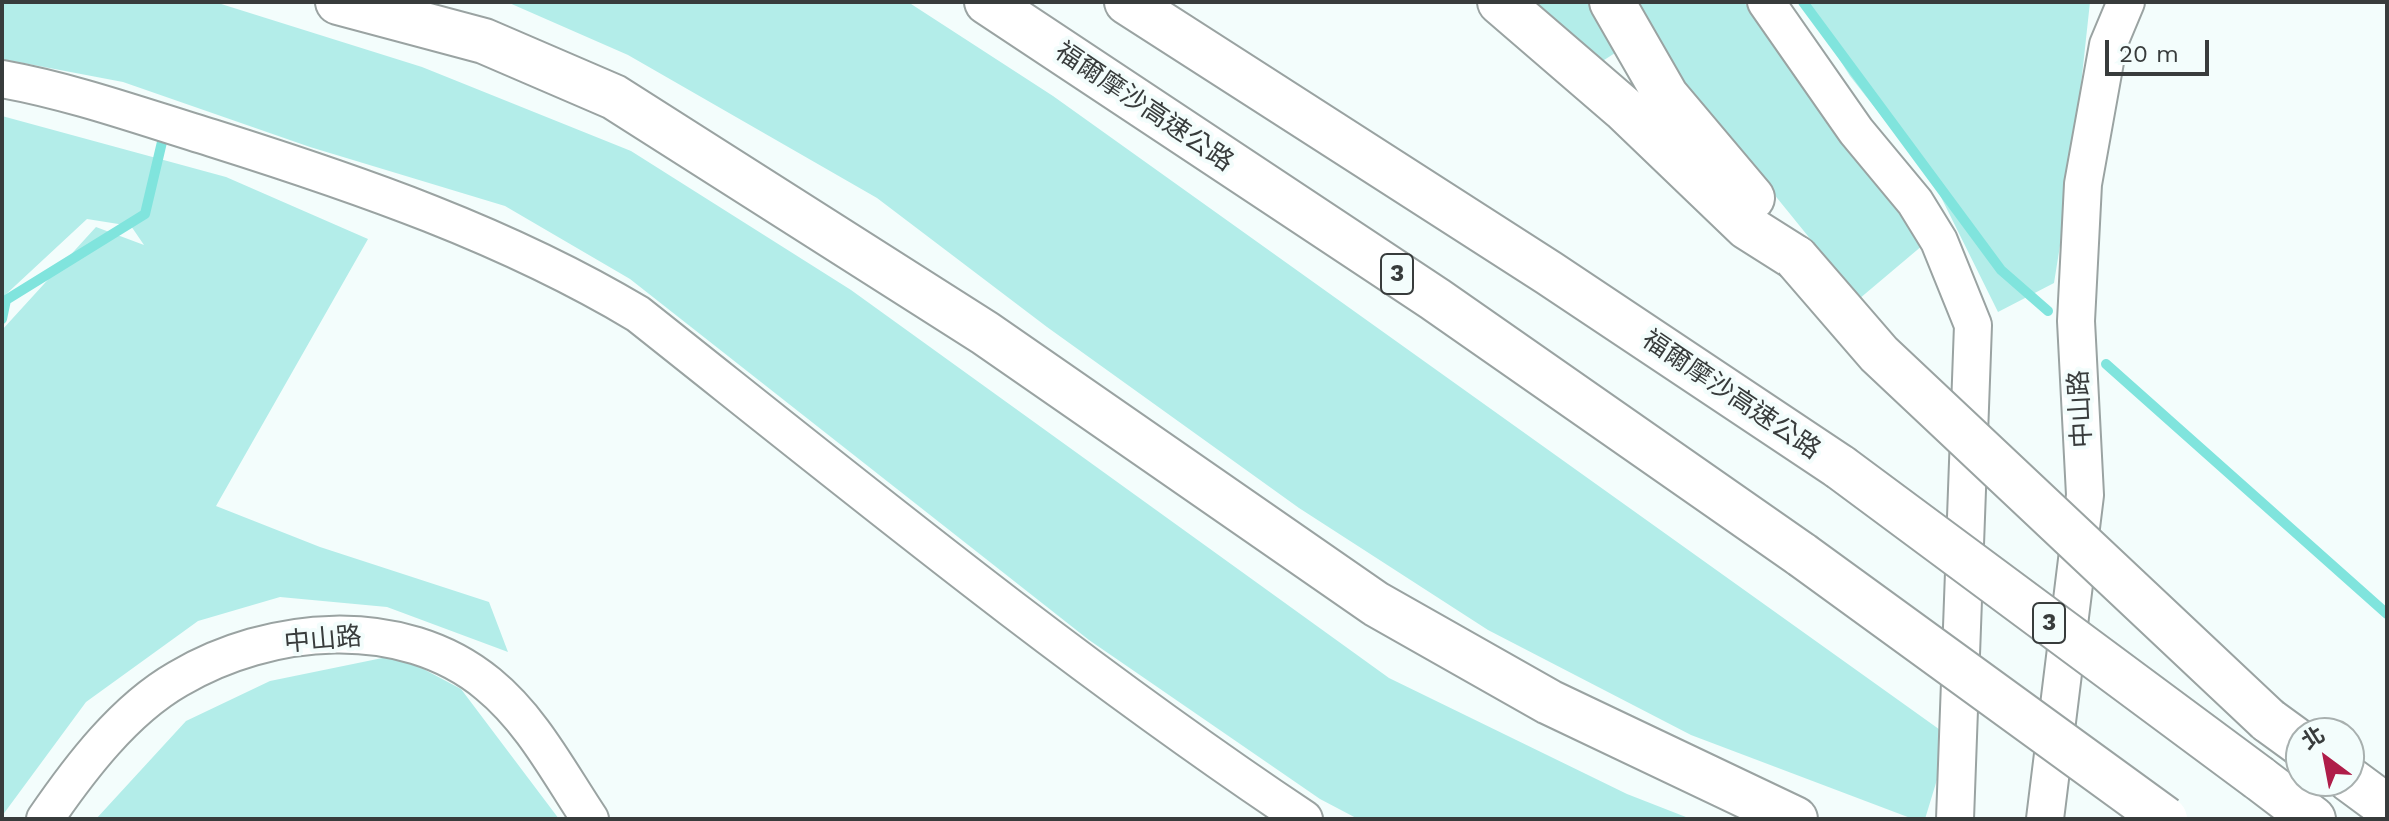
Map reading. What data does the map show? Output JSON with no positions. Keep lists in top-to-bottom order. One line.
{"streets":{"highway":["福爾摩沙高速公路","3"],"street":["中山路"]},"scale_bar":"20 m","north":"top left"}
